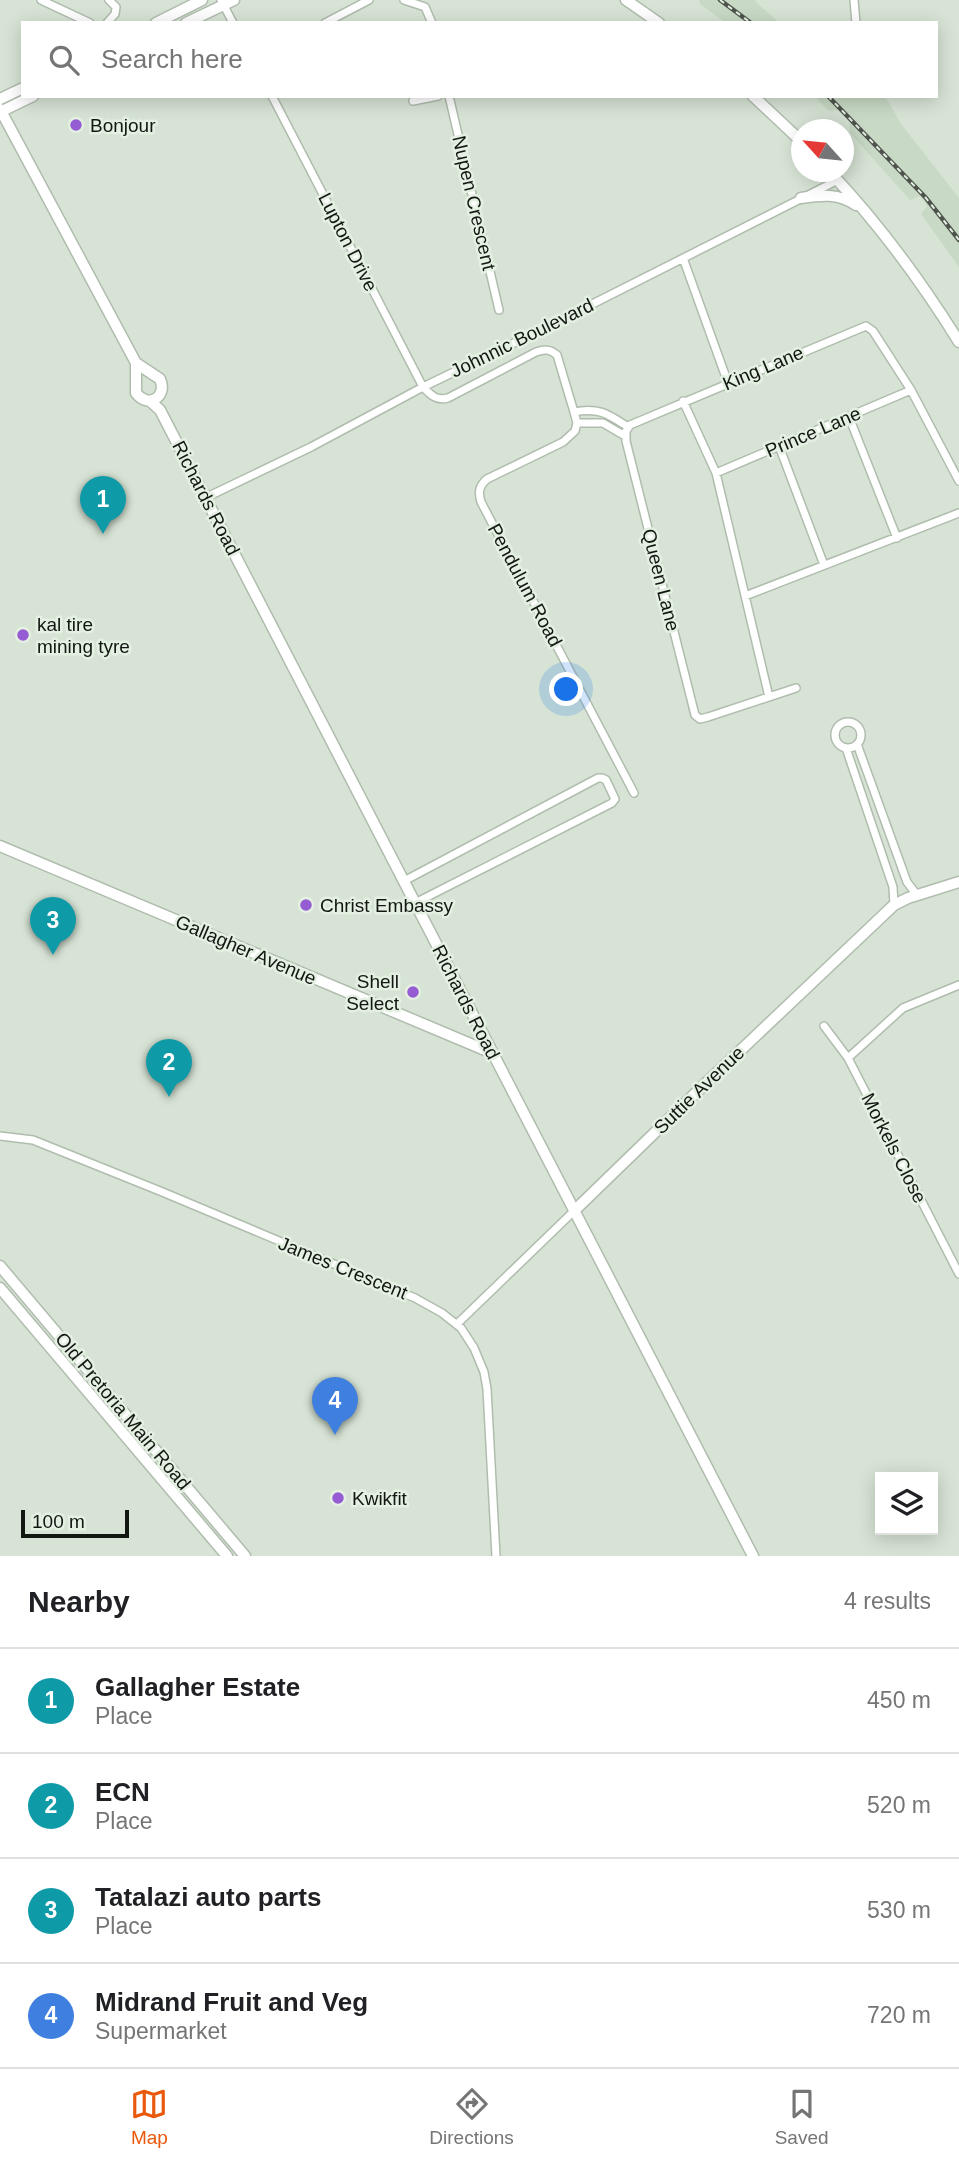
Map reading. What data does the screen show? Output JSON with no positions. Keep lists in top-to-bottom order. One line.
{"streets":{"street":["Nupen Crescent","Lupton Drive","Johnnic Boulevard","King Lane","Prince Lane","Richards Road","Queen Lane","Pendulum Road","Gallagher Avenue","Suttie Avenue","Morkels Close","James Crescent","Old Pretoria Main Road"]},"crossings":[["Lupton Drive","Johnnic Boulevard"],["Johnnic Boulevard","Richards Road"],["King Lane","Prince Lane"],["Richards Road","Gallagher Avenue"],["Richards Road","Suttie Avenue"],["Suttie Avenue","James Crescent"]],"places":["Bonjour","kal tire mining tyre","Christ Embassy","Shell Select","Kwikfit"],"scale_bar":"100 m","north":"top left","page":{"search":"Search here","pins":["1","3","2","4"],"scale":"100 m","heading":["Nearby","4 results"],"list":[{"mark":"1","name":"Gallagher Estate","note":"Place","value":"450 m"},{"mark":"2","name":"ECN","note":"Place","value":"520 m"},{"mark":"3","name":"Tatalazi auto parts","note":"Place","value":"530 m"},{"mark":"4","name":"Midrand Fruit and Veg","note":"Supermarket","value":"720 m"}],"nav":["Map","Directions","Saved"]}}
